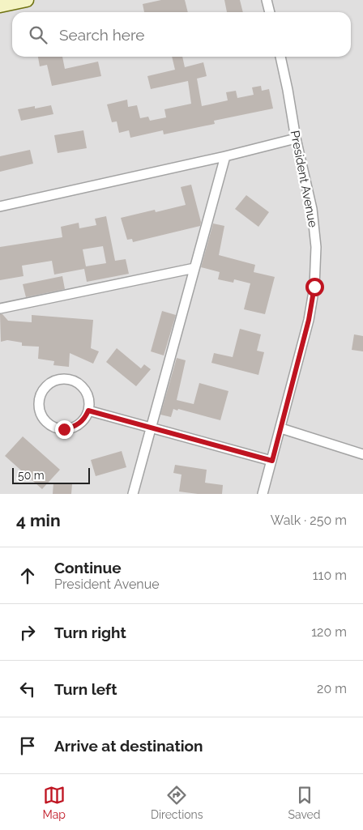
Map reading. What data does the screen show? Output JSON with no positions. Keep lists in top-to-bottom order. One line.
{"streets":{"street":["President Avenue"]},"scale_bar":"50 m","page":{"search":"Search here","scale":"50 m","heading":["4 min","Walk · 250 m"],"list":[["Continue","President Avenue","110 m"],["Turn right","120 m"],["Turn left","20 m"],"Arrive at destination"],"nav":["Map","Directions","Saved"]}}
